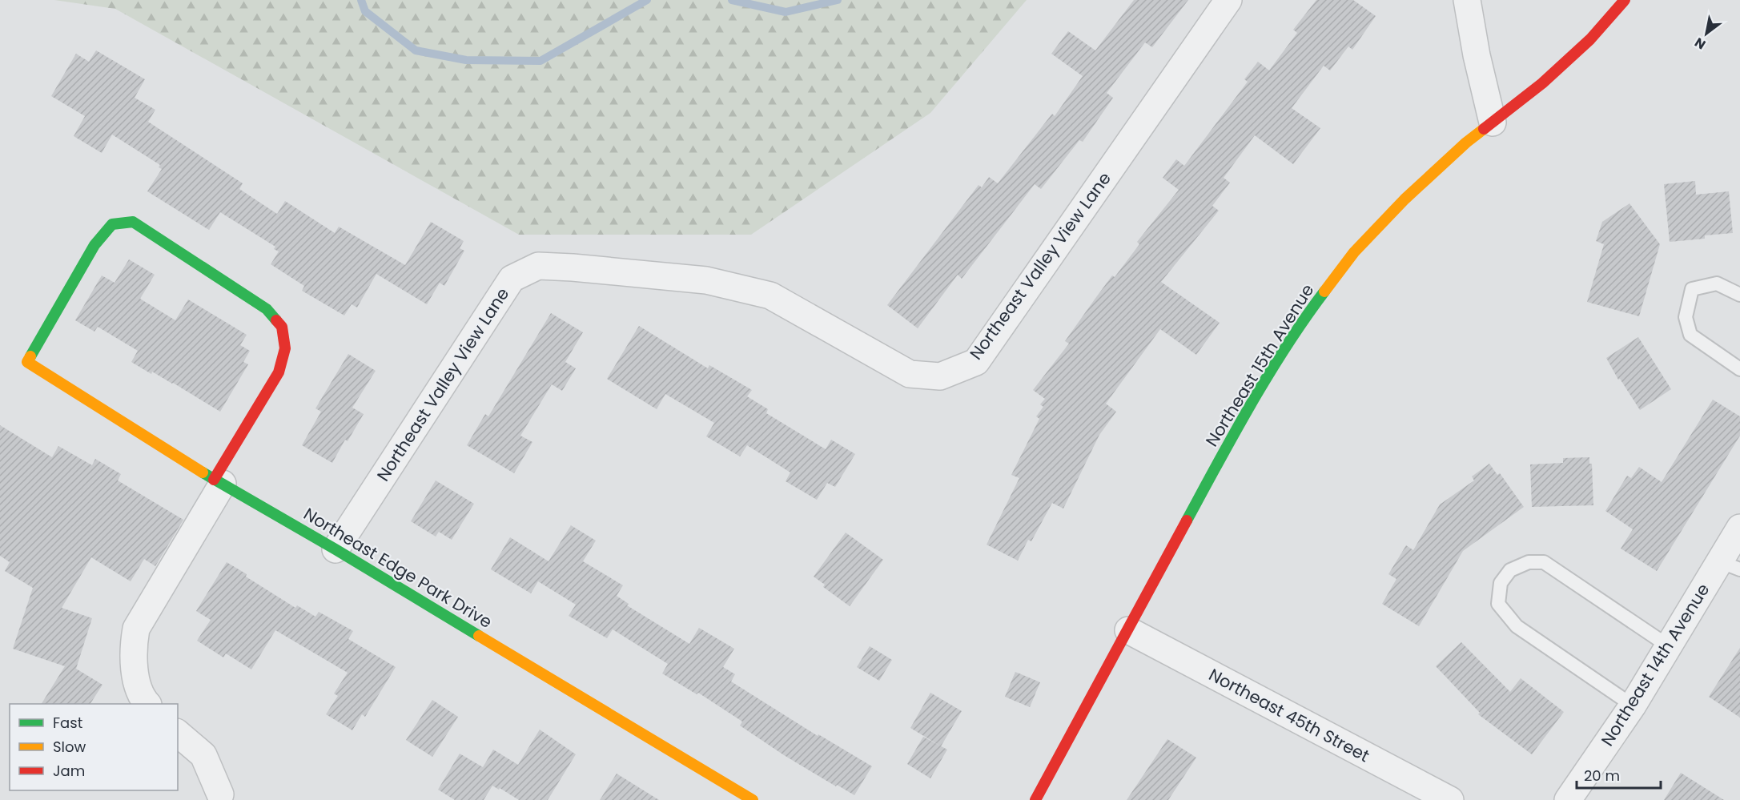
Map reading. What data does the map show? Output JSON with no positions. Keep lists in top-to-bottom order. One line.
{"streets":{"street":["Northeast Valley View Lane","Northeast 15th Avenue","Northeast Edge Park Drive","Northeast 14th Avenue","Northeast 45th Street"]},"crossings":[["Northeast Valley View Lane","Northeast Edge Park Drive"],["Northeast 15th Avenue","Northeast 45th Street"]],"legend":["Fast","Slow","Jam"],"scale_bar":"20 m","north":"bottom left"}
